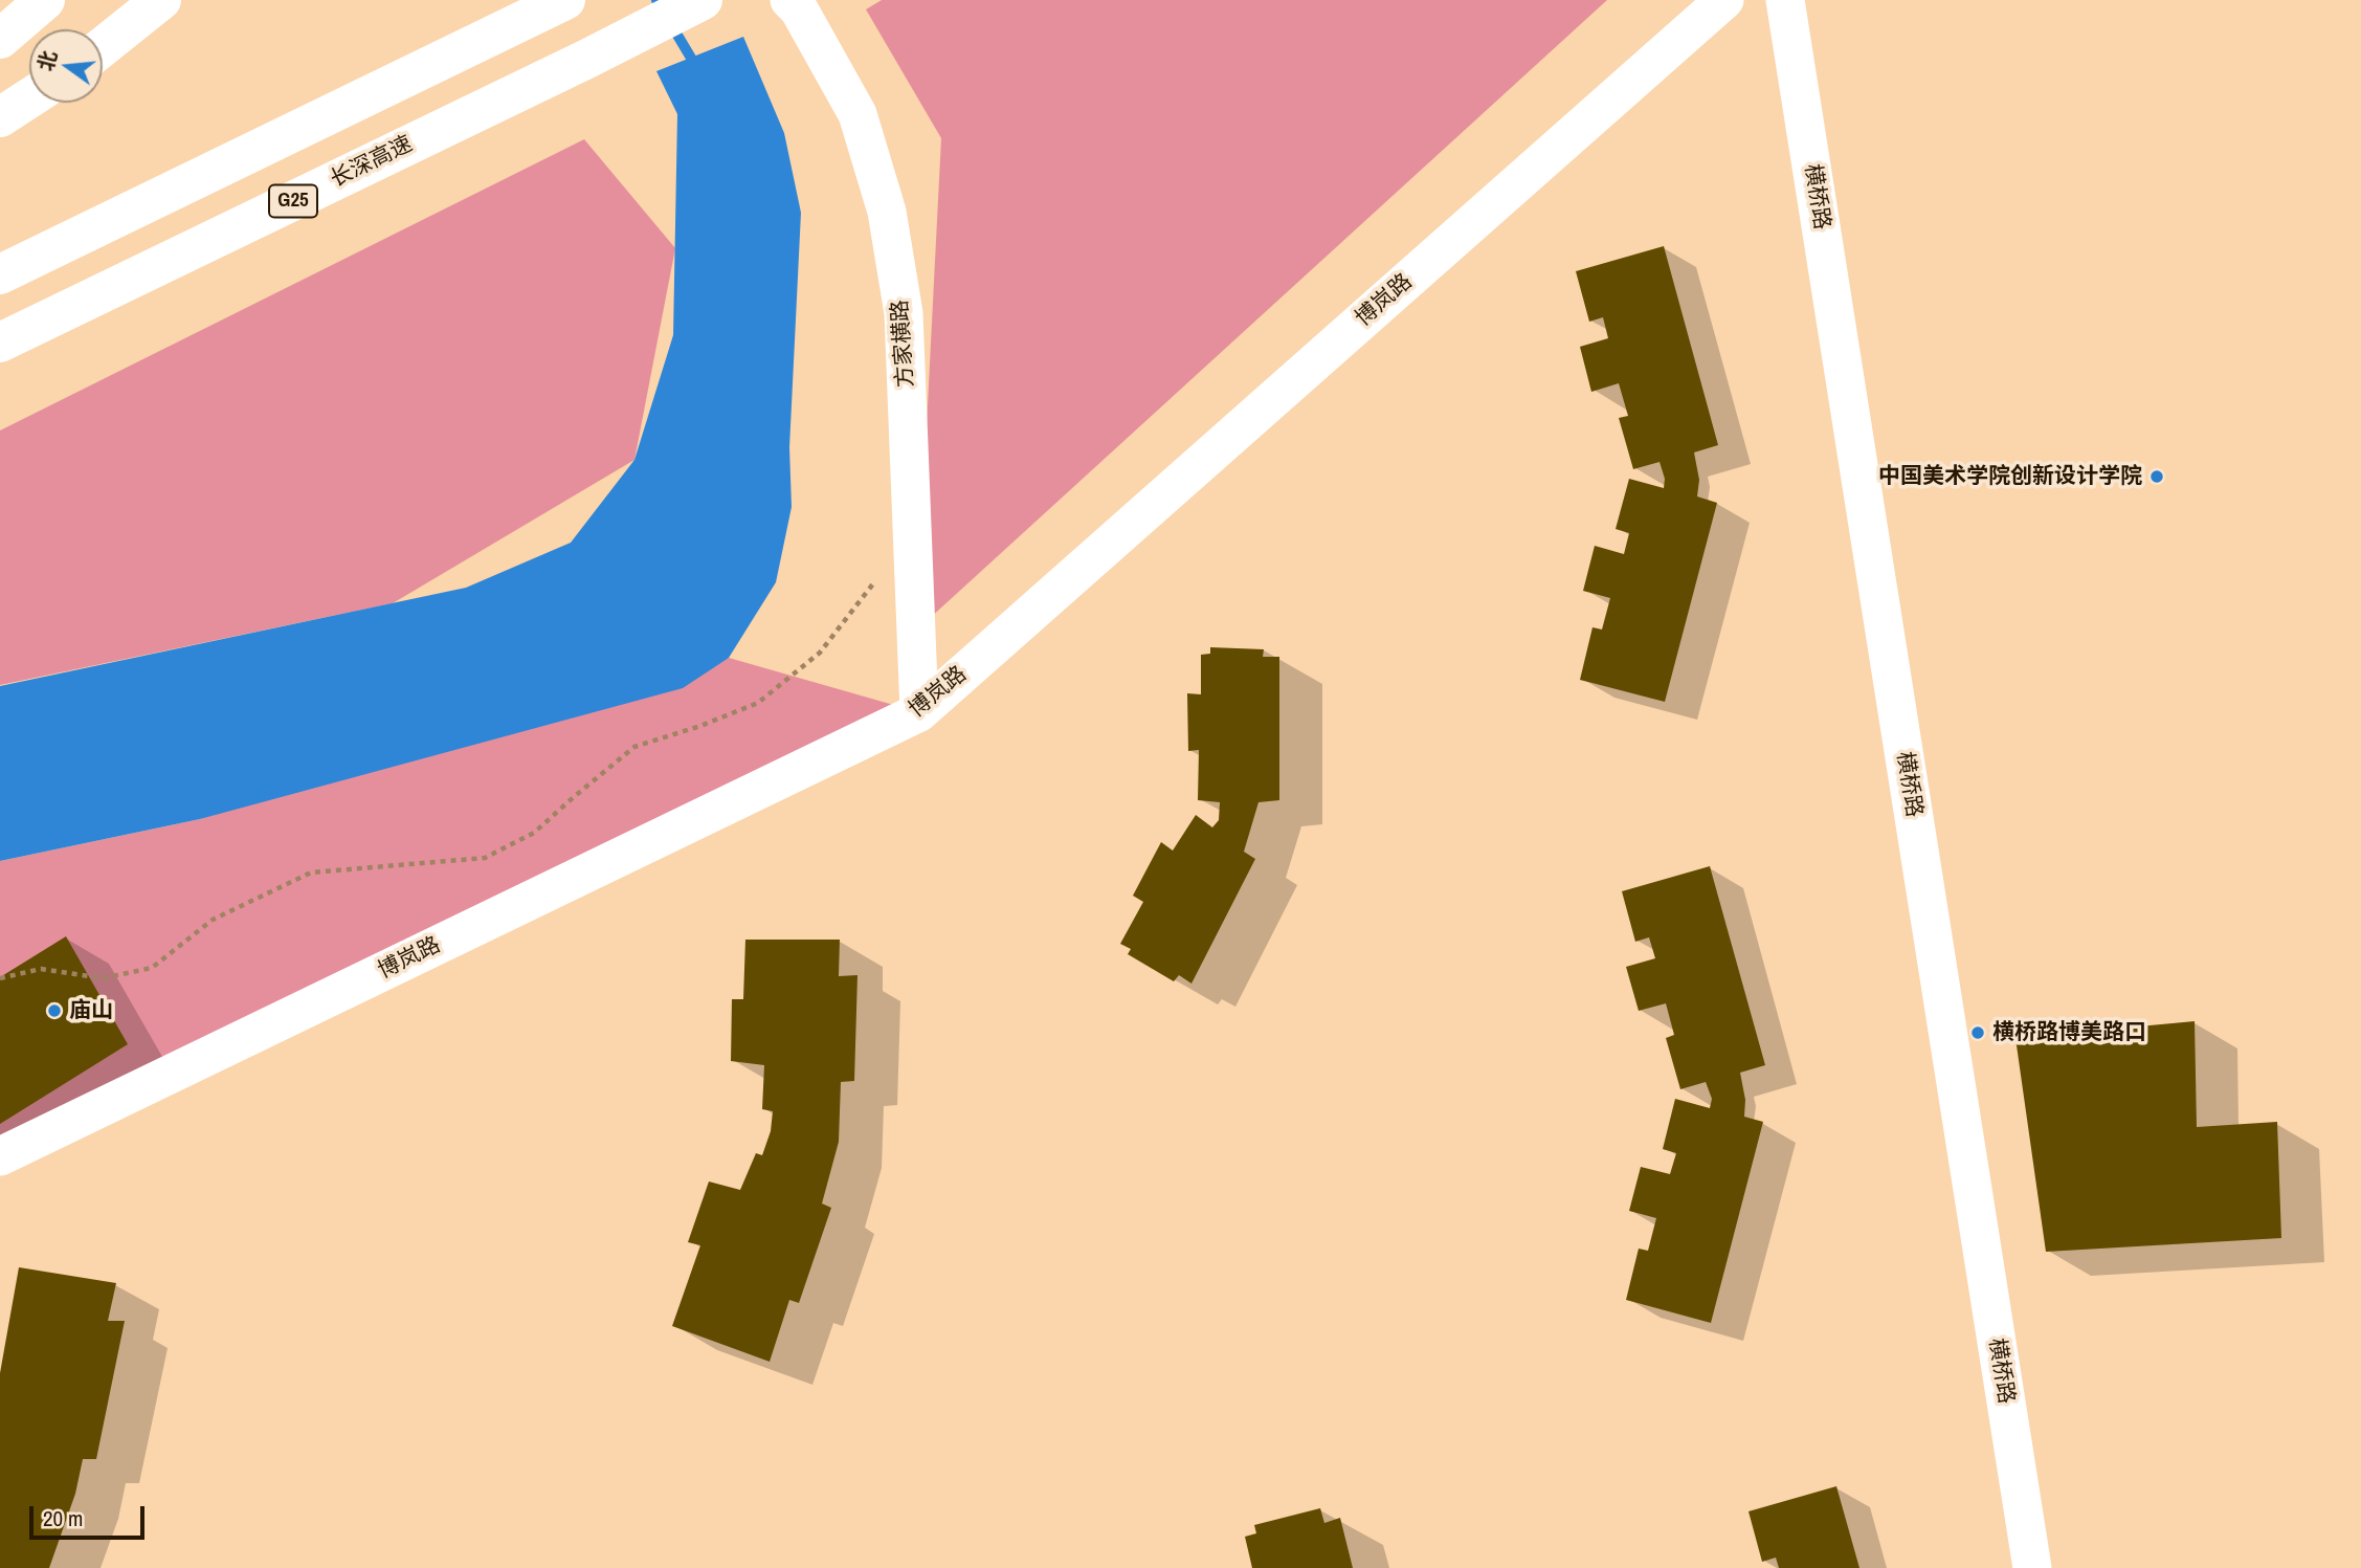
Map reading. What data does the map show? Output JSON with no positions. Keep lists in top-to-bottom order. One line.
{"streets":{"main road":["长深高速","G25"],"street":["横桥路","博岚路","方家横路"]},"crossings":[["博岚路","方家横路"]],"places":["中国美术学院创新设计学院","庙山","横桥路博美路口"],"scale_bar":"20 m","north":"left"}
